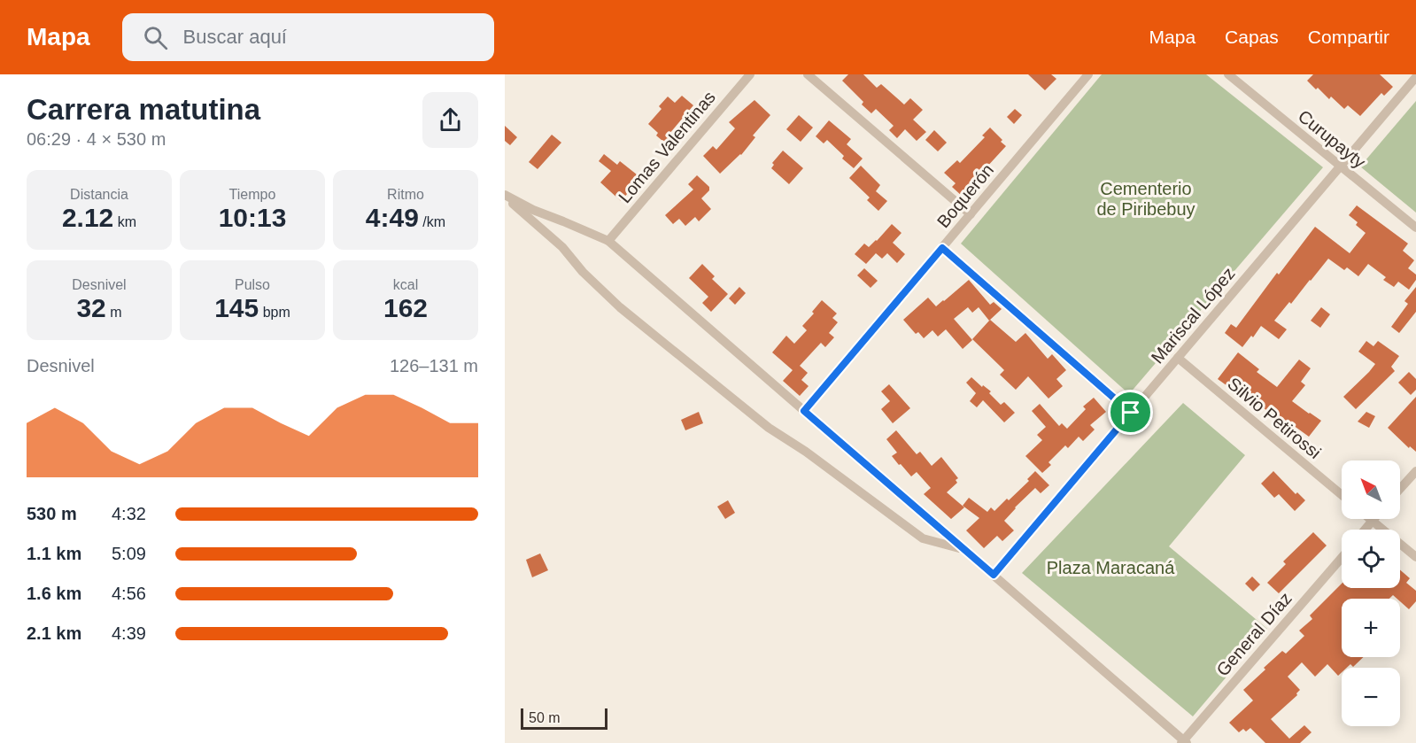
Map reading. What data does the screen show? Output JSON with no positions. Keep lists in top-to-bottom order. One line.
{"streets":{"street":["Curupayty","Lomas Valentinas","Boquerón","Mariscal López","Silvio Petirossi","General Díaz"]},"crossings":[["Curupayty","Mariscal López"],["Mariscal López","Silvio Petirossi"]],"parks":["Cementerio de Piribebuy","Plaza Maracaná"],"scale_bar":"50 m","north":"top left","page":{"header":"Mapa","search":"Buscar aquí","nav":["Mapa","Capas","Compartir"],"heading":["Carrera matutina","06:29 · 4 × 530 m"],"stats":[["Distancia","2.12 km"],["Tiempo","10:13"],["Ritmo","4:49 /km"],["Desnivel","32 m"],["Pulso","145 bpm"],["kcal","162"]],"chart":["Desnivel","126–131 m"],"map_buttons":["+","−"],"list":[{"name":"530 m","note":"4:32"},{"name":"1.1 km","note":"5:09"},{"name":"1.6 km","note":"4:56"},{"name":"2.1 km","note":"4:39"}],"scale":"50 m"}}
